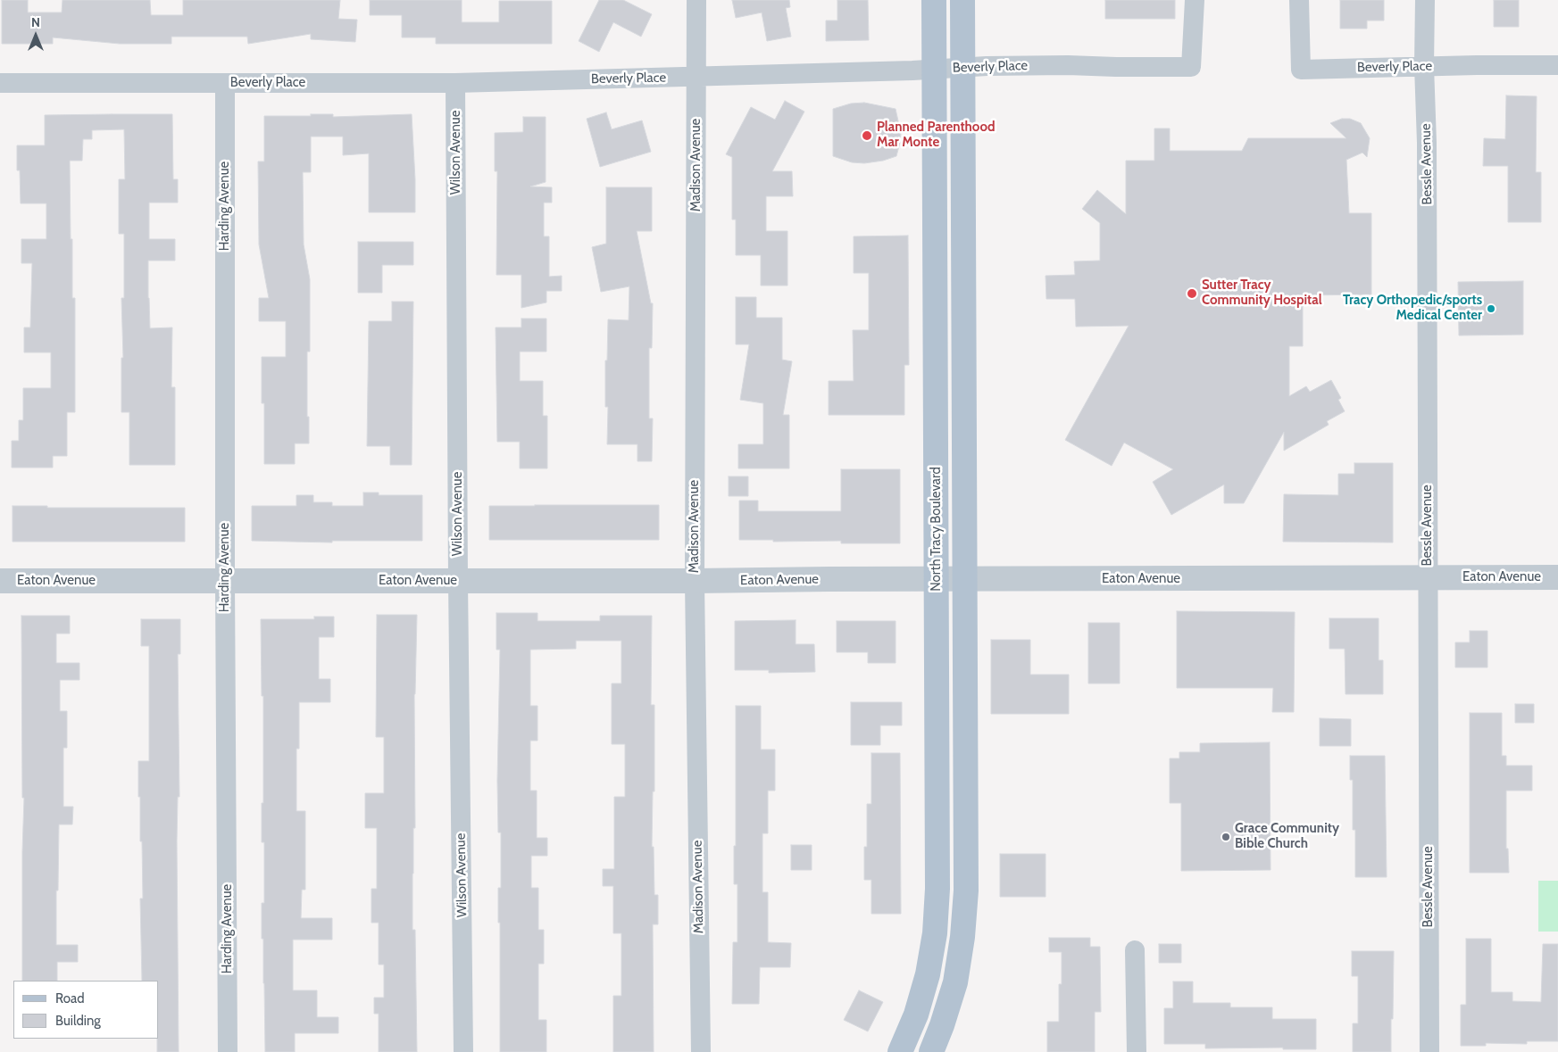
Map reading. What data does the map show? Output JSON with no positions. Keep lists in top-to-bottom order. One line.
{"streets":{"main road":["North Tracy Boulevard"],"street":["Beverly Place","Wilson Avenue","Bessle Avenue","Madison Avenue","Harding Avenue","Eaton Avenue"]},"crossings":[["Beverly Place","Wilson Avenue"],["Beverly Place","Bessle Avenue"],["Beverly Place","Madison Avenue"],["Beverly Place","Harding Avenue"],["Beverly Place","North Tracy Boulevard"],["Wilson Avenue","Eaton Avenue"],["Bessle Avenue","Eaton Avenue"],["Madison Avenue","Eaton Avenue"],["Harding Avenue","Eaton Avenue"],["North Tracy Boulevard","Eaton Avenue"]],"places":["Planned Parenthood Mar Monte","Sutter Tracy Community Hospital","Tracy Orthopedic/sports Medical Center","Grace Community Bible Church"],"legend":["Road","Building"],"north":"top"}
